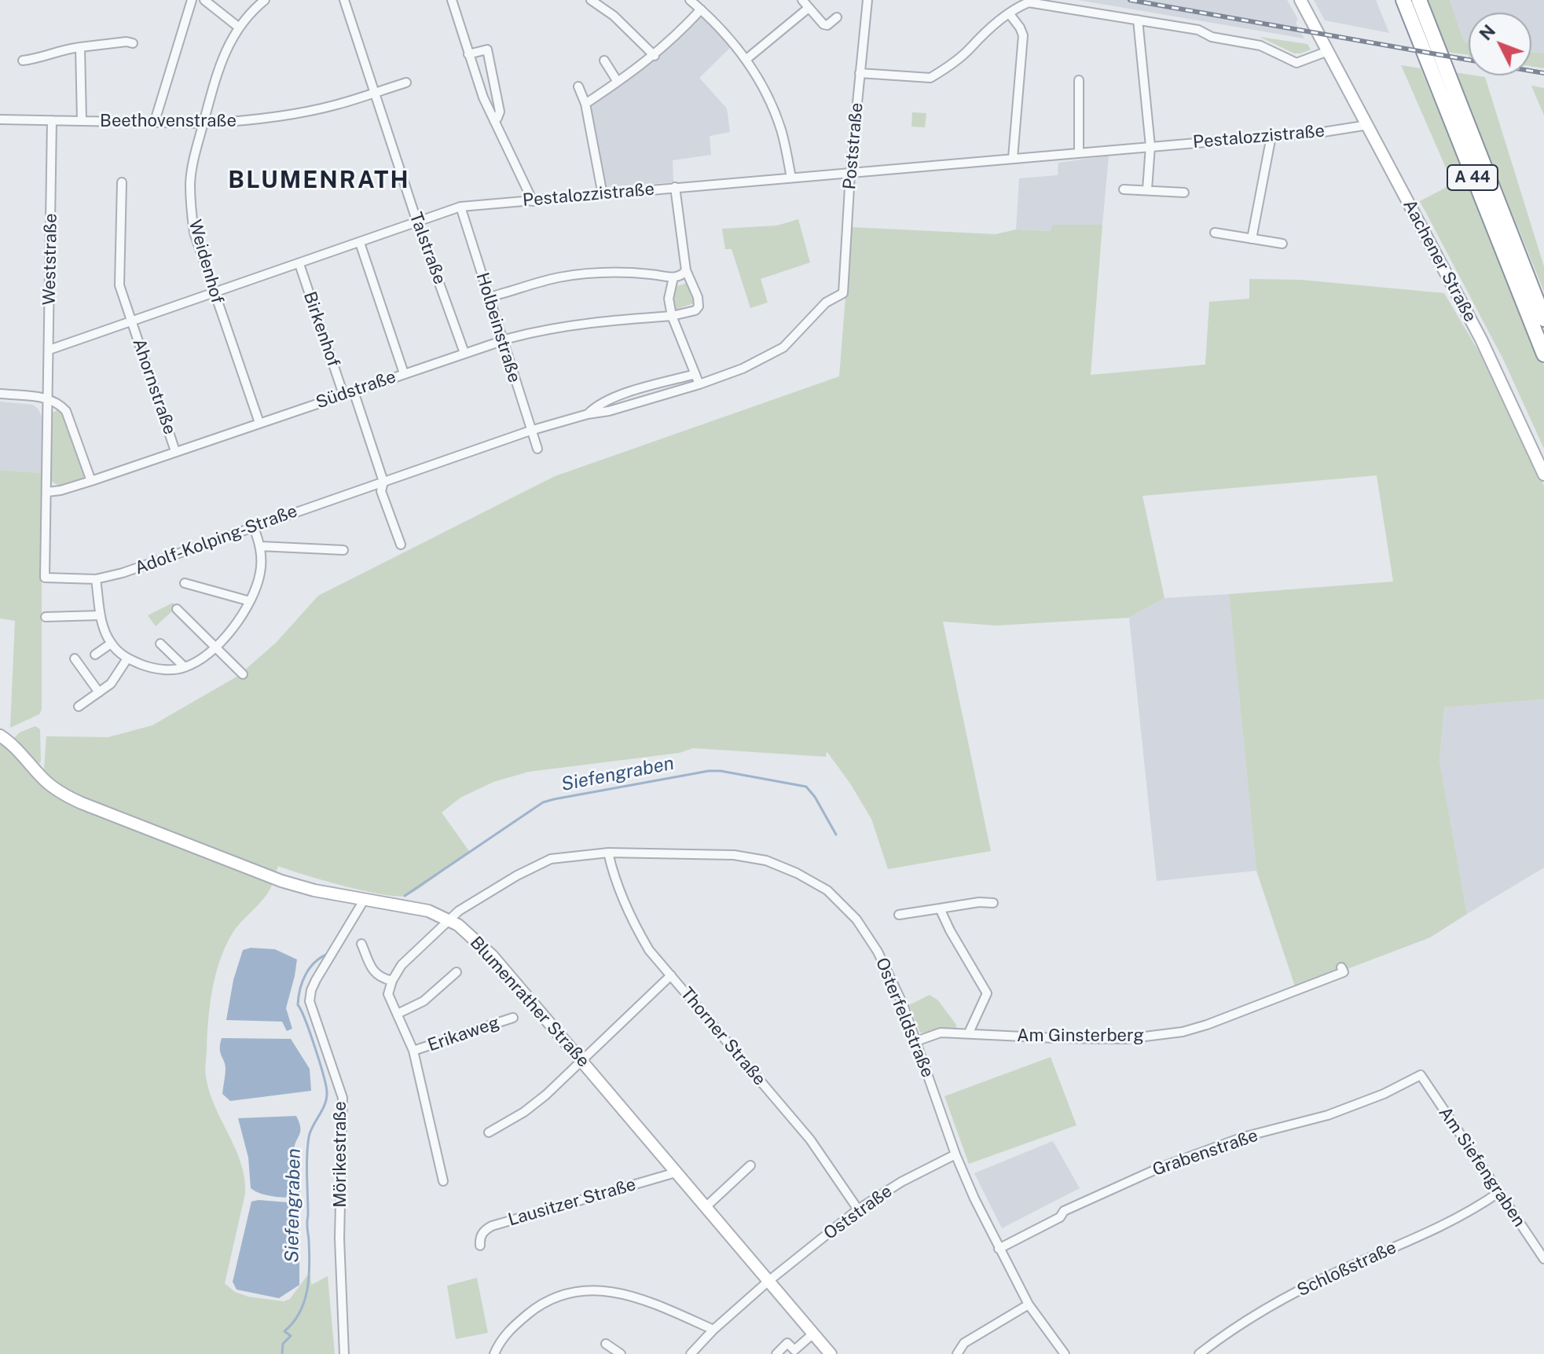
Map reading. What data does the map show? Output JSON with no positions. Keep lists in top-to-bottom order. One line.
{"streets":{"highway":["A 44"],"street":["Beethovenstraße","Pestalozzistraße","Poststraße","Talstraße","Weststraße","Aachener Straße","Weidenhof","Holbeinstraße","Birkenhof","Ahornstraße","Südstraße","Adolf-Kolping-Straße","Blumenrather Straße","Osterfeldstraße","Erikaweg","Am Ginsterberg","Thorner Straße","Grabenstraße","Mörikestraße","Am Siefengraben","Lausitzer Straße","Oststraße","Schloßstraße"]},"crossings":[["Beethovenstraße","Talstraße"],["Beethovenstraße","Weststraße"],["Beethovenstraße","Weidenhof"],["Pestalozzistraße","Poststraße"],["Pestalozzistraße","Talstraße"],["Pestalozzistraße","Weststraße"],["Pestalozzistraße","Aachener Straße"],["Pestalozzistraße","Weidenhof"],["Pestalozzistraße","Holbeinstraße"],["Pestalozzistraße","Birkenhof"],["Pestalozzistraße","Ahornstraße"],["Poststraße","Adolf-Kolping-Straße"],["Talstraße","Südstraße"],["Weststraße","Südstraße"],["Weststraße","Adolf-Kolping-Straße"],["Weidenhof","Südstraße"],["Holbeinstraße","Südstraße"],["Holbeinstraße","Adolf-Kolping-Straße"],["Birkenhof","Südstraße"],["Ahornstraße","Südstraße"],["Blumenrather Straße","Osterfeldstraße"],["Blumenrather Straße","Mörikestraße"],["Blumenrather Straße","Lausitzer Straße"],["Blumenrather Straße","Oststraße"],["Osterfeldstraße","Am Ginsterberg"],["Osterfeldstraße","Thorner Straße"],["Osterfeldstraße","Grabenstraße"],["Osterfeldstraße","Oststraße"],["Thorner Straße","Oststraße"],["Grabenstraße","Am Siefengraben"],["Am Siefengraben","Schloßstraße"]],"districts":["BLUMENRATH"],"water":["Siefengraben"],"north":"top left"}
